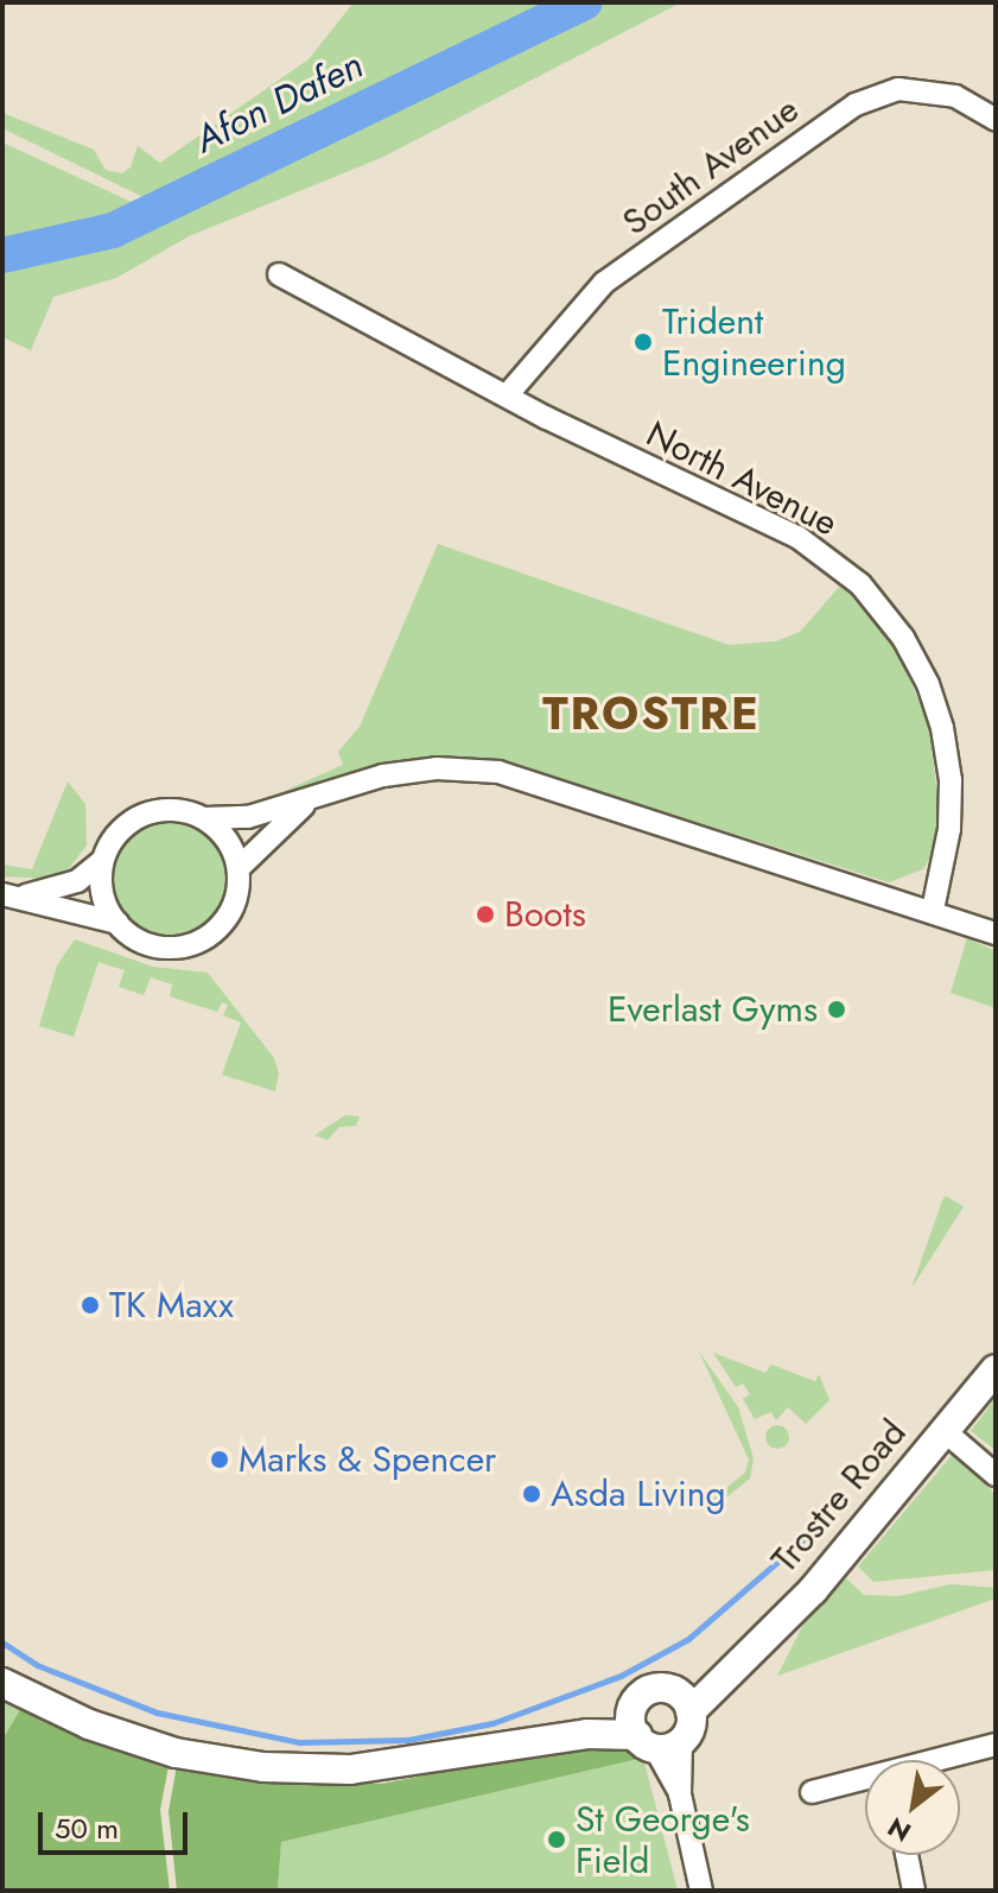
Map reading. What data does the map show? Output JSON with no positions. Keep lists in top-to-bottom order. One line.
{"streets":{"main road":["Trostre Road"],"street":["South Avenue","North Avenue"]},"crossings":[["South Avenue","North Avenue"]],"districts":["TROSTRE"],"water":["Afon Dafen"],"places":["Trident Engineering","Boots","Everlast Gyms","TK Maxx","Marks & Spencer","Asda Living","St George's Field"],"scale_bar":"50 m","north":"bottom left"}
